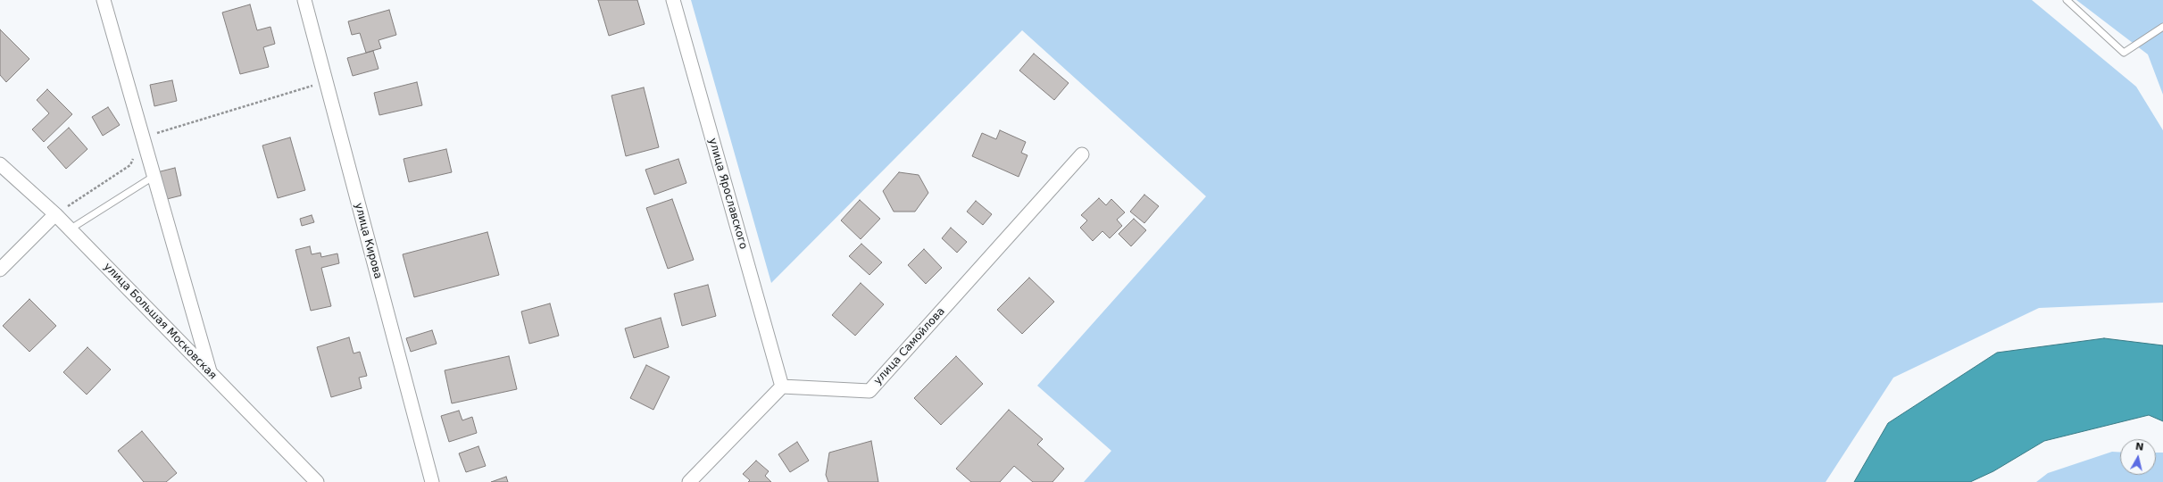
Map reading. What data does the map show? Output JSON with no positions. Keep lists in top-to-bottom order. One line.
{"streets":{"street":["улица Ярославского","улица Кирова","улица Большая Московская","улица Самойлова"]},"crossings":[["улица Ярославского","улица Самойлова"]],"north":"top"}
